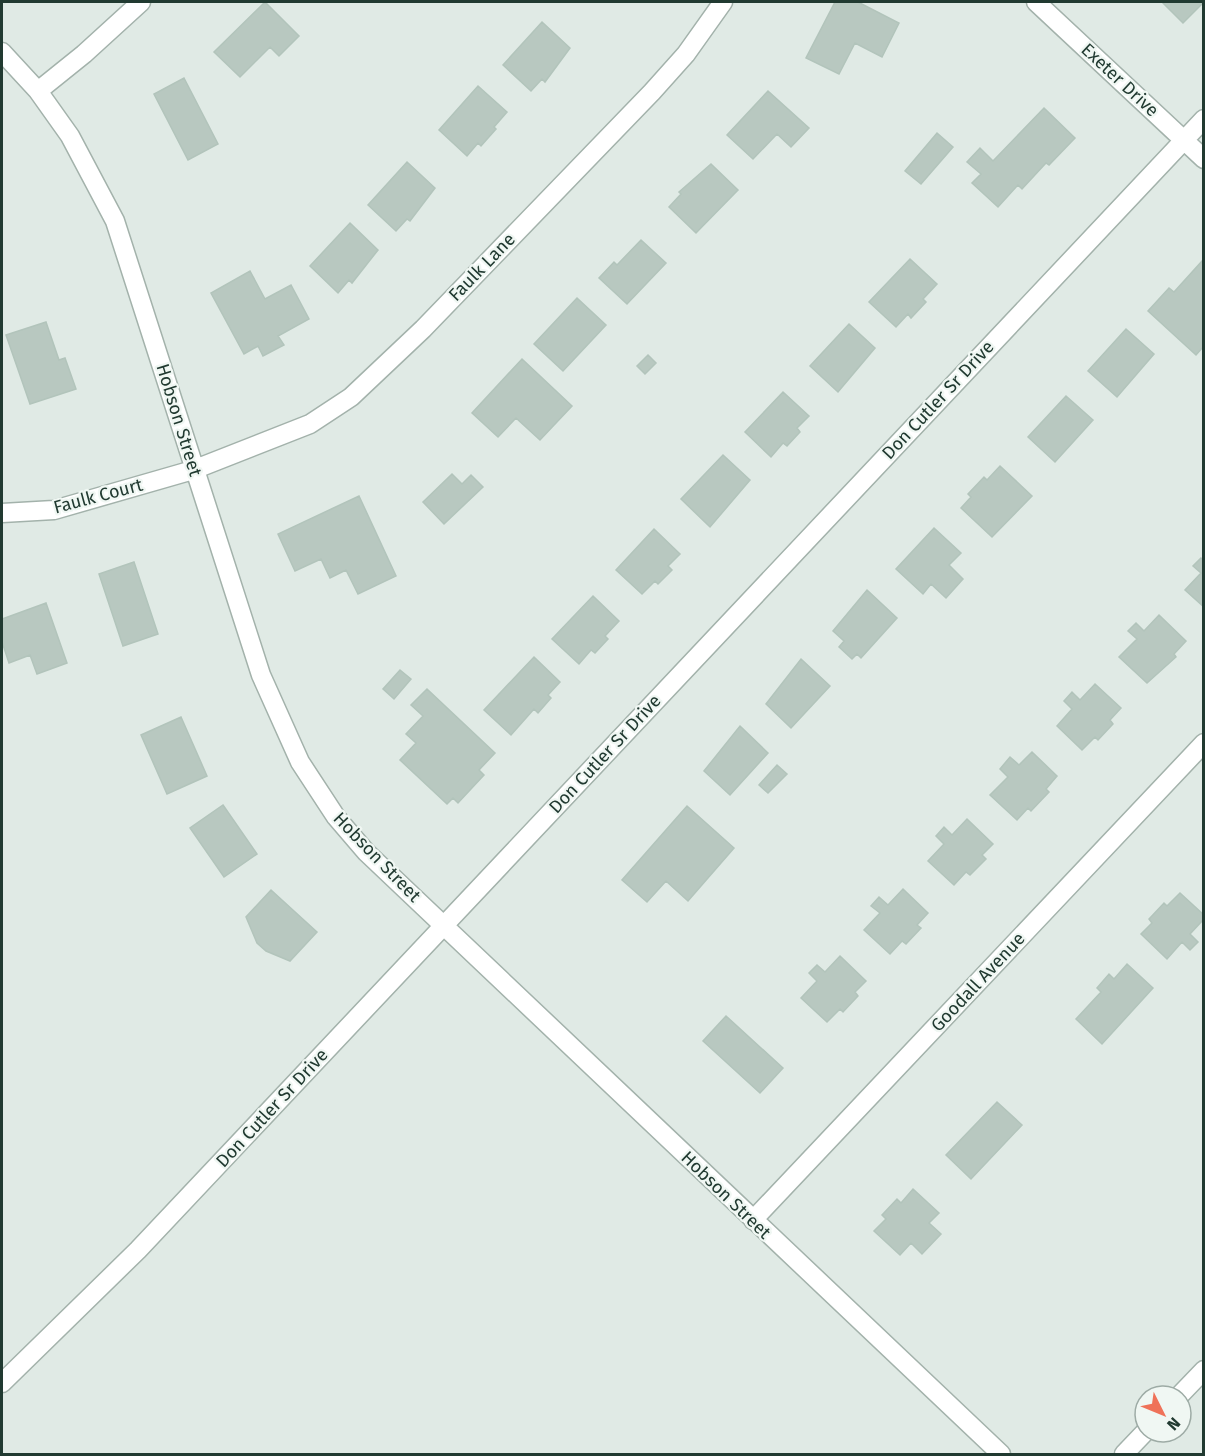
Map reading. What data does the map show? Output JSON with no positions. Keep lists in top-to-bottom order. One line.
{"streets":{"street":["Exeter Drive","Faulk Lane","Don Cutler Sr Drive","Hobson Street","Faulk Court","Goodall Avenue"]},"crossings":[["Exeter Drive","Don Cutler Sr Drive"],["Faulk Lane","Hobson Street"],["Faulk Lane","Faulk Court"],["Don Cutler Sr Drive","Hobson Street"],["Hobson Street","Faulk Court"],["Hobson Street","Goodall Avenue"]],"north":"bottom right"}
